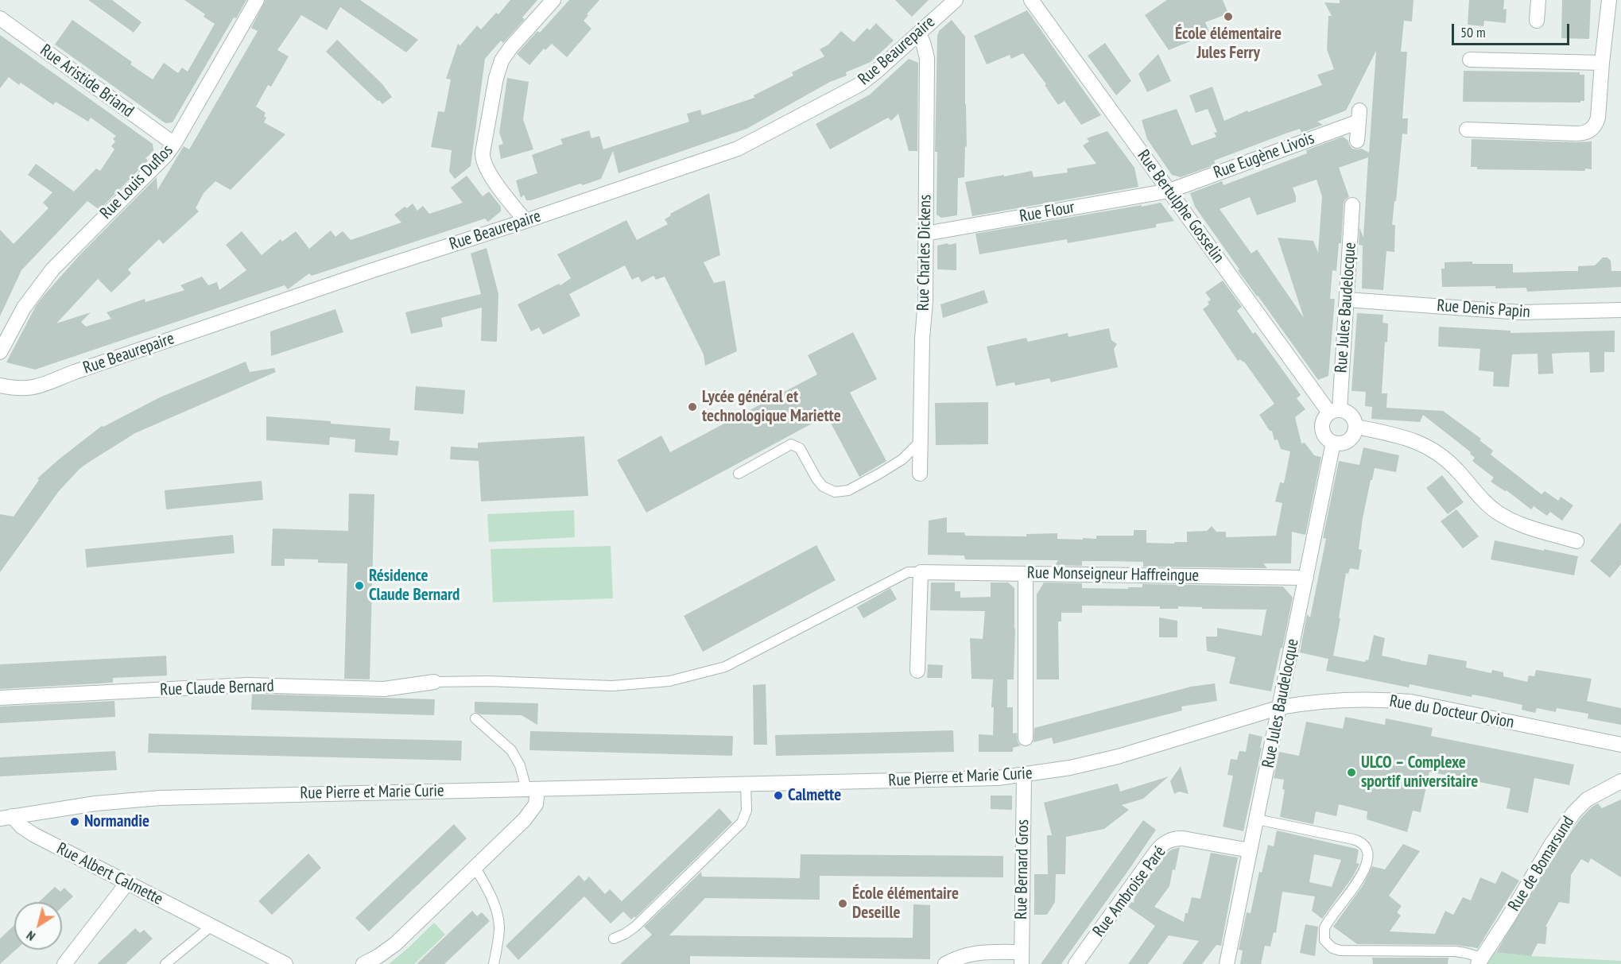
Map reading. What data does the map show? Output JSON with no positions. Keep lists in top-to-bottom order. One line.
{"streets":{"street":["Rue Beaurepaire","Rue Aristide Briand","Rue Eugène Livois","Rue Louis Duflos","Rue Bertulphe Gosselin","Rue Flour","Rue Charles Dickens","Rue Jules Baudelocque","Rue Denis Papin","Rue Monseigneur Haffreingue","Rue Claude Bernard","Rue du Docteur Ovion","Rue Pierre et Marie Curie","Rue de Bomarsund","Rue Bernard Gros","Rue Albert Calmette","Rue Ambroise Paré"]},"crossings":[["Rue Beaurepaire","Rue Charles Dickens"],["Rue Aristide Briand","Rue Louis Duflos"],["Rue Eugène Livois","Rue Bertulphe Gosselin"],["Rue Eugène Livois","Rue Flour"],["Rue Bertulphe Gosselin","Rue Flour"],["Rue Bertulphe Gosselin","Rue Jules Baudelocque"],["Rue Flour","Rue Charles Dickens"],["Rue Jules Baudelocque","Rue Denis Papin"],["Rue Jules Baudelocque","Rue Monseigneur Haffreingue"],["Rue Jules Baudelocque","Rue du Docteur Ovion"],["Rue Jules Baudelocque","Rue Pierre et Marie Curie"],["Rue Jules Baudelocque","Rue Ambroise Paré"],["Rue du Docteur Ovion","Rue Pierre et Marie Curie"],["Rue Pierre et Marie Curie","Rue Bernard Gros"],["Rue Pierre et Marie Curie","Rue Albert Calmette"]],"places":["École élémentaire Jules Ferry","Lycée général et technologique Mariette","Résidence Claude Bernard","ULCO – Complexe sportif universitaire","Calmette","Normandie","École élémentaire Deseille"],"scale_bar":"50 m","north":"bottom left"}
